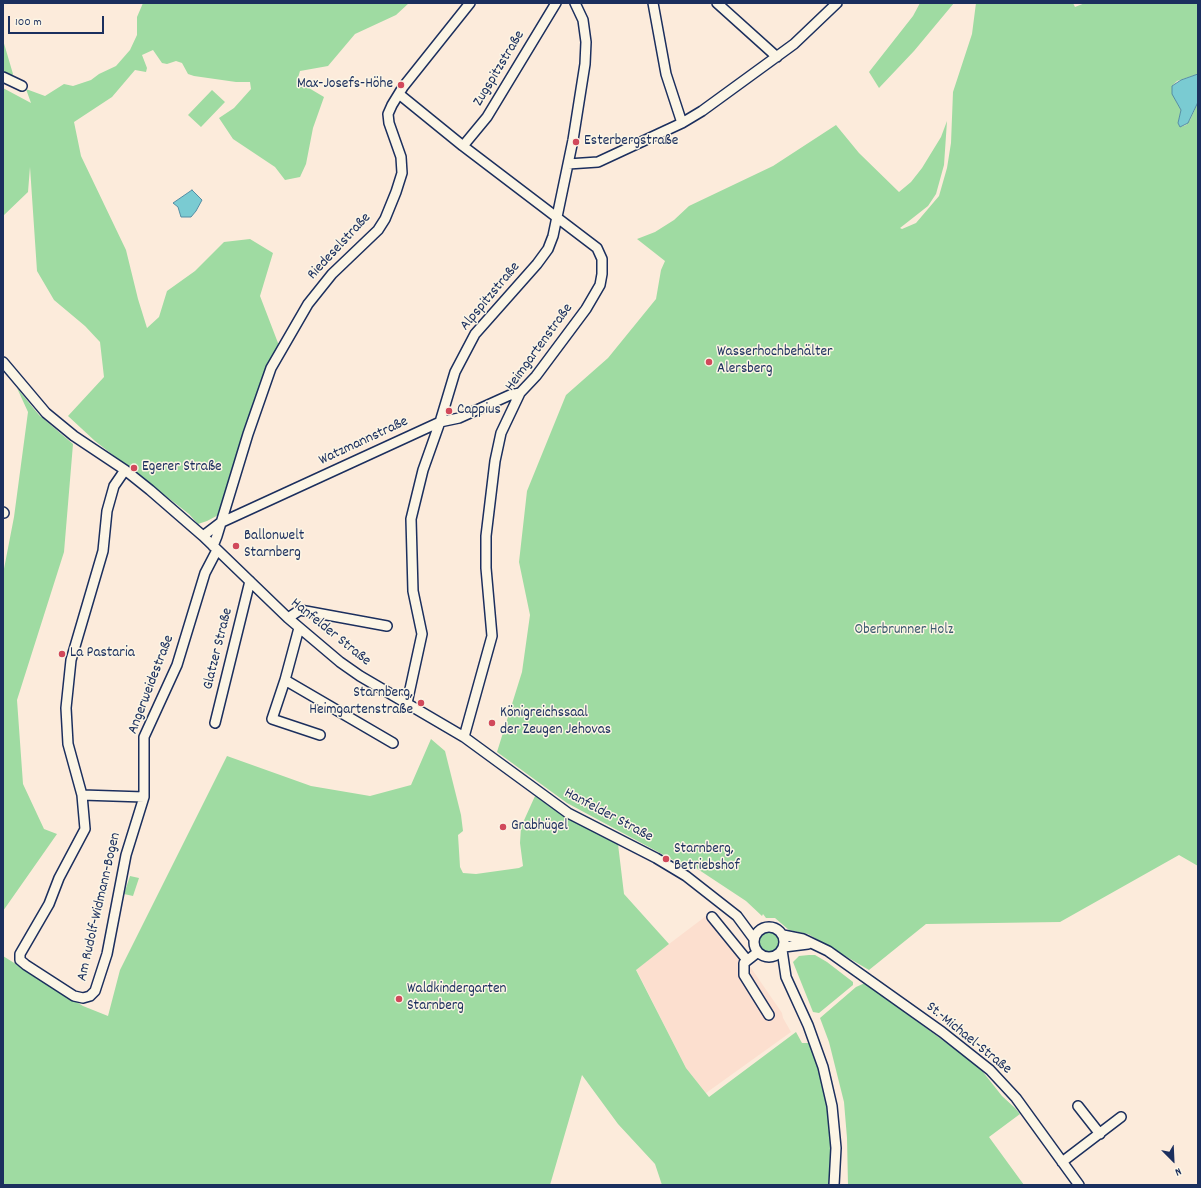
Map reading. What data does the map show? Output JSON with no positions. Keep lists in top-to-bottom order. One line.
{"streets":{"street":["Zugspitzstraße","Riedeselstraße","Alpspitzstraße","Heimgartenstraße","Watzmannstraße","Hanfelder Straße","Glatzer Straße","Angerweidestraße","Am Rudolf-Widmann-Bogen","St.-Michael-Straße"]},"crossings":[["Zugspitzstraße","Heimgartenstraße"],["Riedeselstraße","Heimgartenstraße"],["Riedeselstraße","Watzmannstraße"],["Riedeselstraße","Hanfelder Straße"],["Riedeselstraße","Angerweidestraße"],["Alpspitzstraße","Heimgartenstraße"],["Alpspitzstraße","Watzmannstraße"],["Alpspitzstraße","Hanfelder Straße"],["Heimgartenstraße","Watzmannstraße"],["Heimgartenstraße","Hanfelder Straße"],["Watzmannstraße","Hanfelder Straße"],["Hanfelder Straße","Glatzer Straße"],["Hanfelder Straße","Angerweidestraße"],["Hanfelder Straße","St.-Michael-Straße"],["Angerweidestraße","Am Rudolf-Widmann-Bogen"]],"parks":["Oberbrunner Holz"],"places":["Max-Josefs-Höhe","Esterbergstraße","Wasserhochbehälter Alersberg","Cappius","Egerer Straße","Ballonwelt Starnberg","La Pastaria","Starnberg, Heimgartenstraße","Königreichssaal der Zeugen Jehovas","Grabhügel","Starnberg, Betriebshof","Waldkindergarten Starnberg"],"scale_bar":"100 m","north":"bottom right"}
